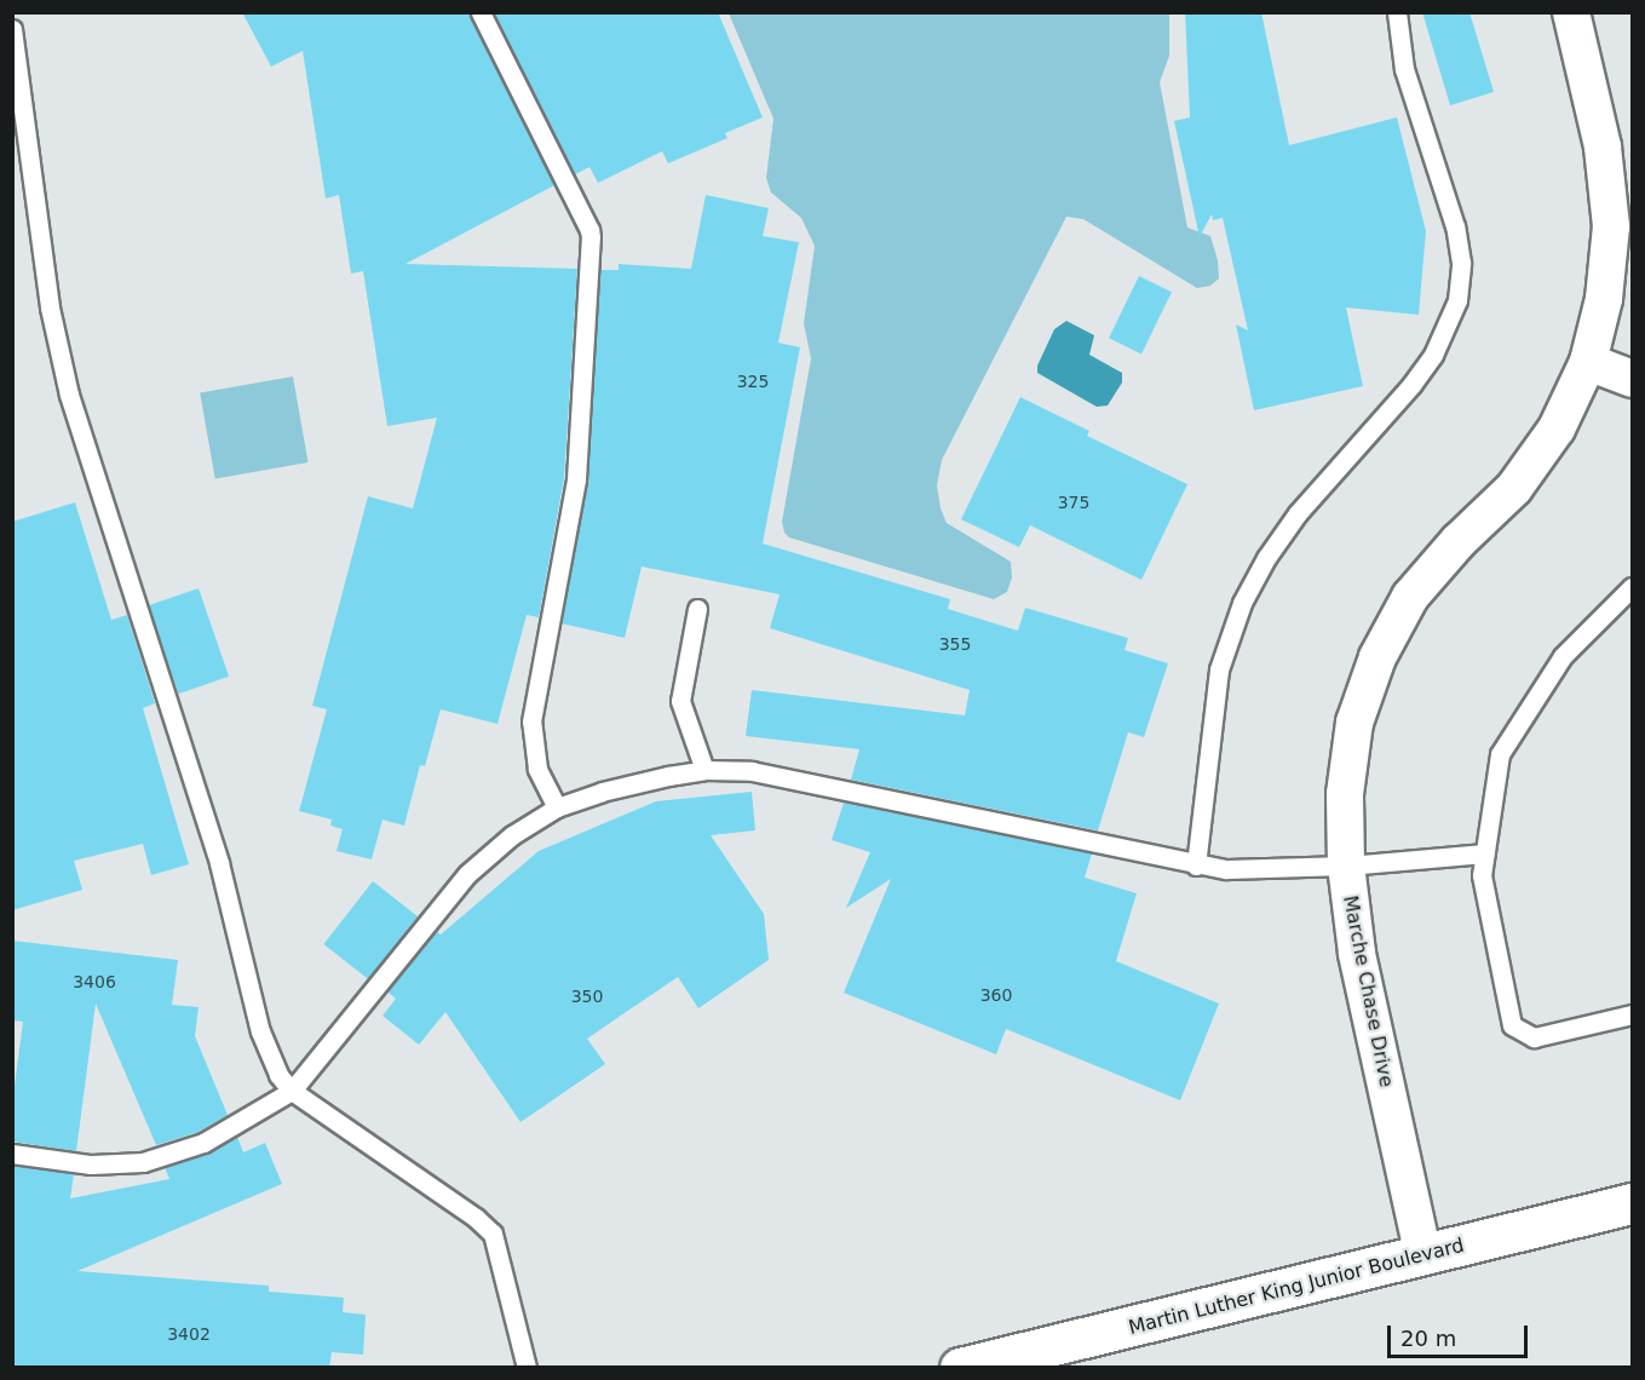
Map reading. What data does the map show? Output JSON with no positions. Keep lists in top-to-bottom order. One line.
{"streets":{"main road":["Martin Luther King Junior Boulevard"],"street":["Marche Chase Drive"]},"crossings":[["Marche Chase Drive","Martin Luther King Junior Boulevard"]],"house_numbers":["325","375","355","3406","360","350","3402"],"scale_bar":"20 m"}
